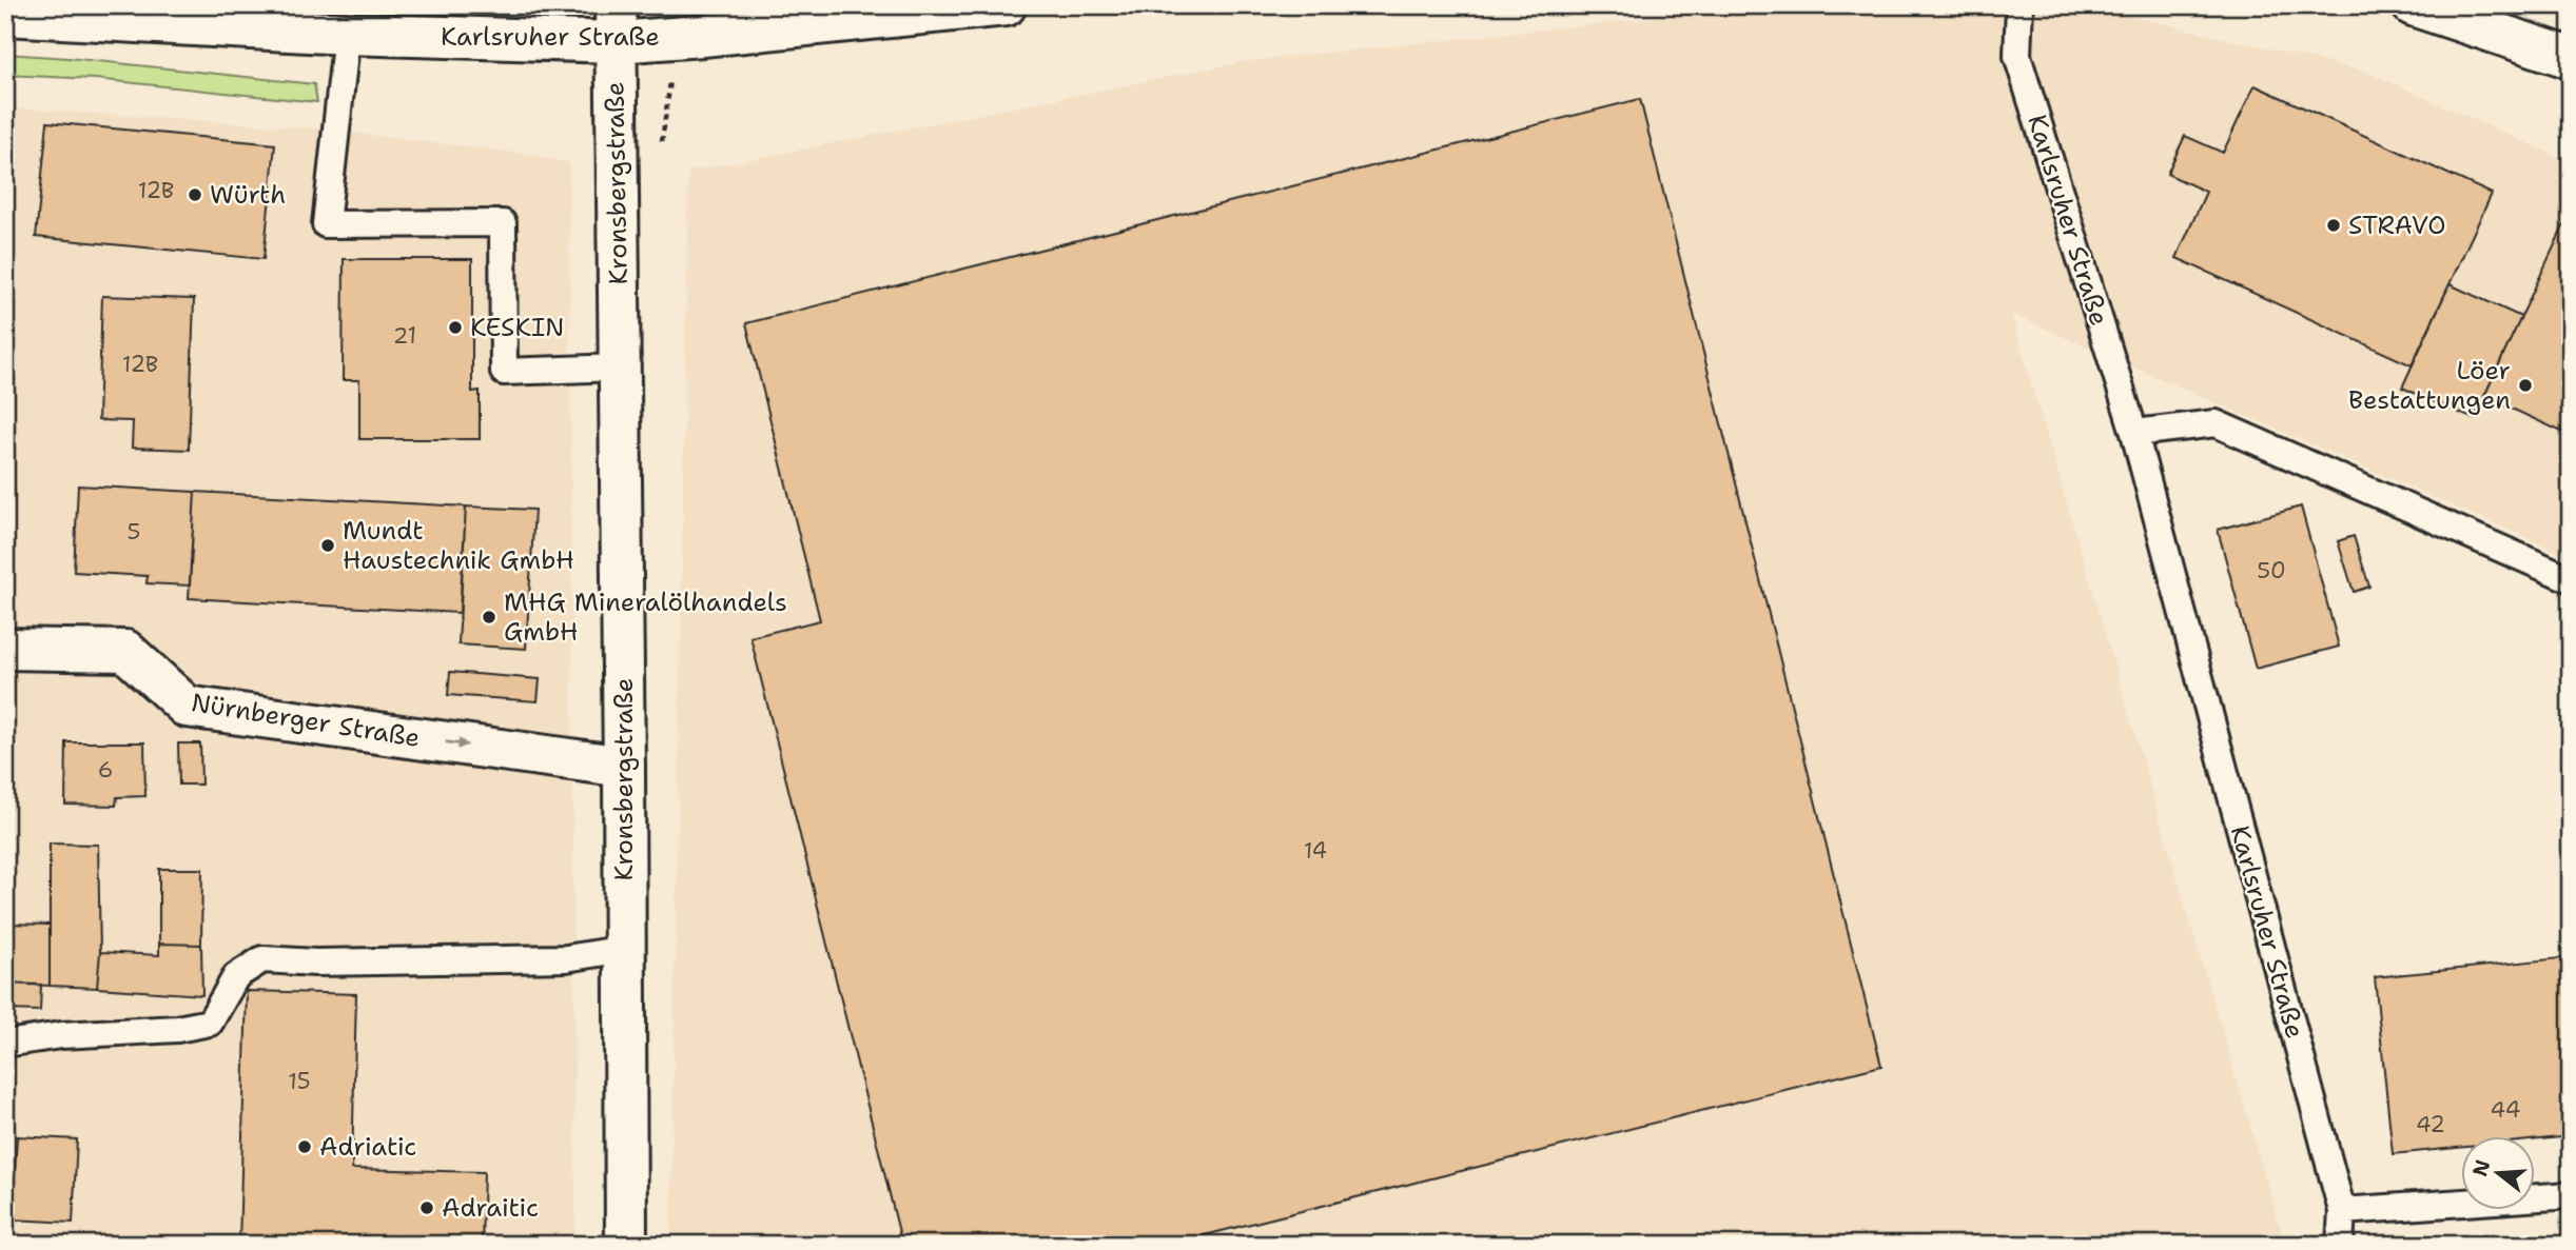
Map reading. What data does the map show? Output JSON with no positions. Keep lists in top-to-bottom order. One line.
{"streets":{"main road":["Karlsruher Straße","Kronsbergstraße","Nürnberger Straße"]},"crossings":[["Karlsruher Straße","Kronsbergstraße"],["Kronsbergstraße","Nürnberger Straße"]],"one_way":["Nürnberger Straße"],"places":["Würth","STRAVO","KESKIN","Löer Bestattungen","Mundt Haustechnik GmbH","MHG Mineralölhandels GmbH","Adriatic","Adraitic"],"house_numbers":["12B","21","12B","5","50","6","14","15","44","42"],"north":"left"}
